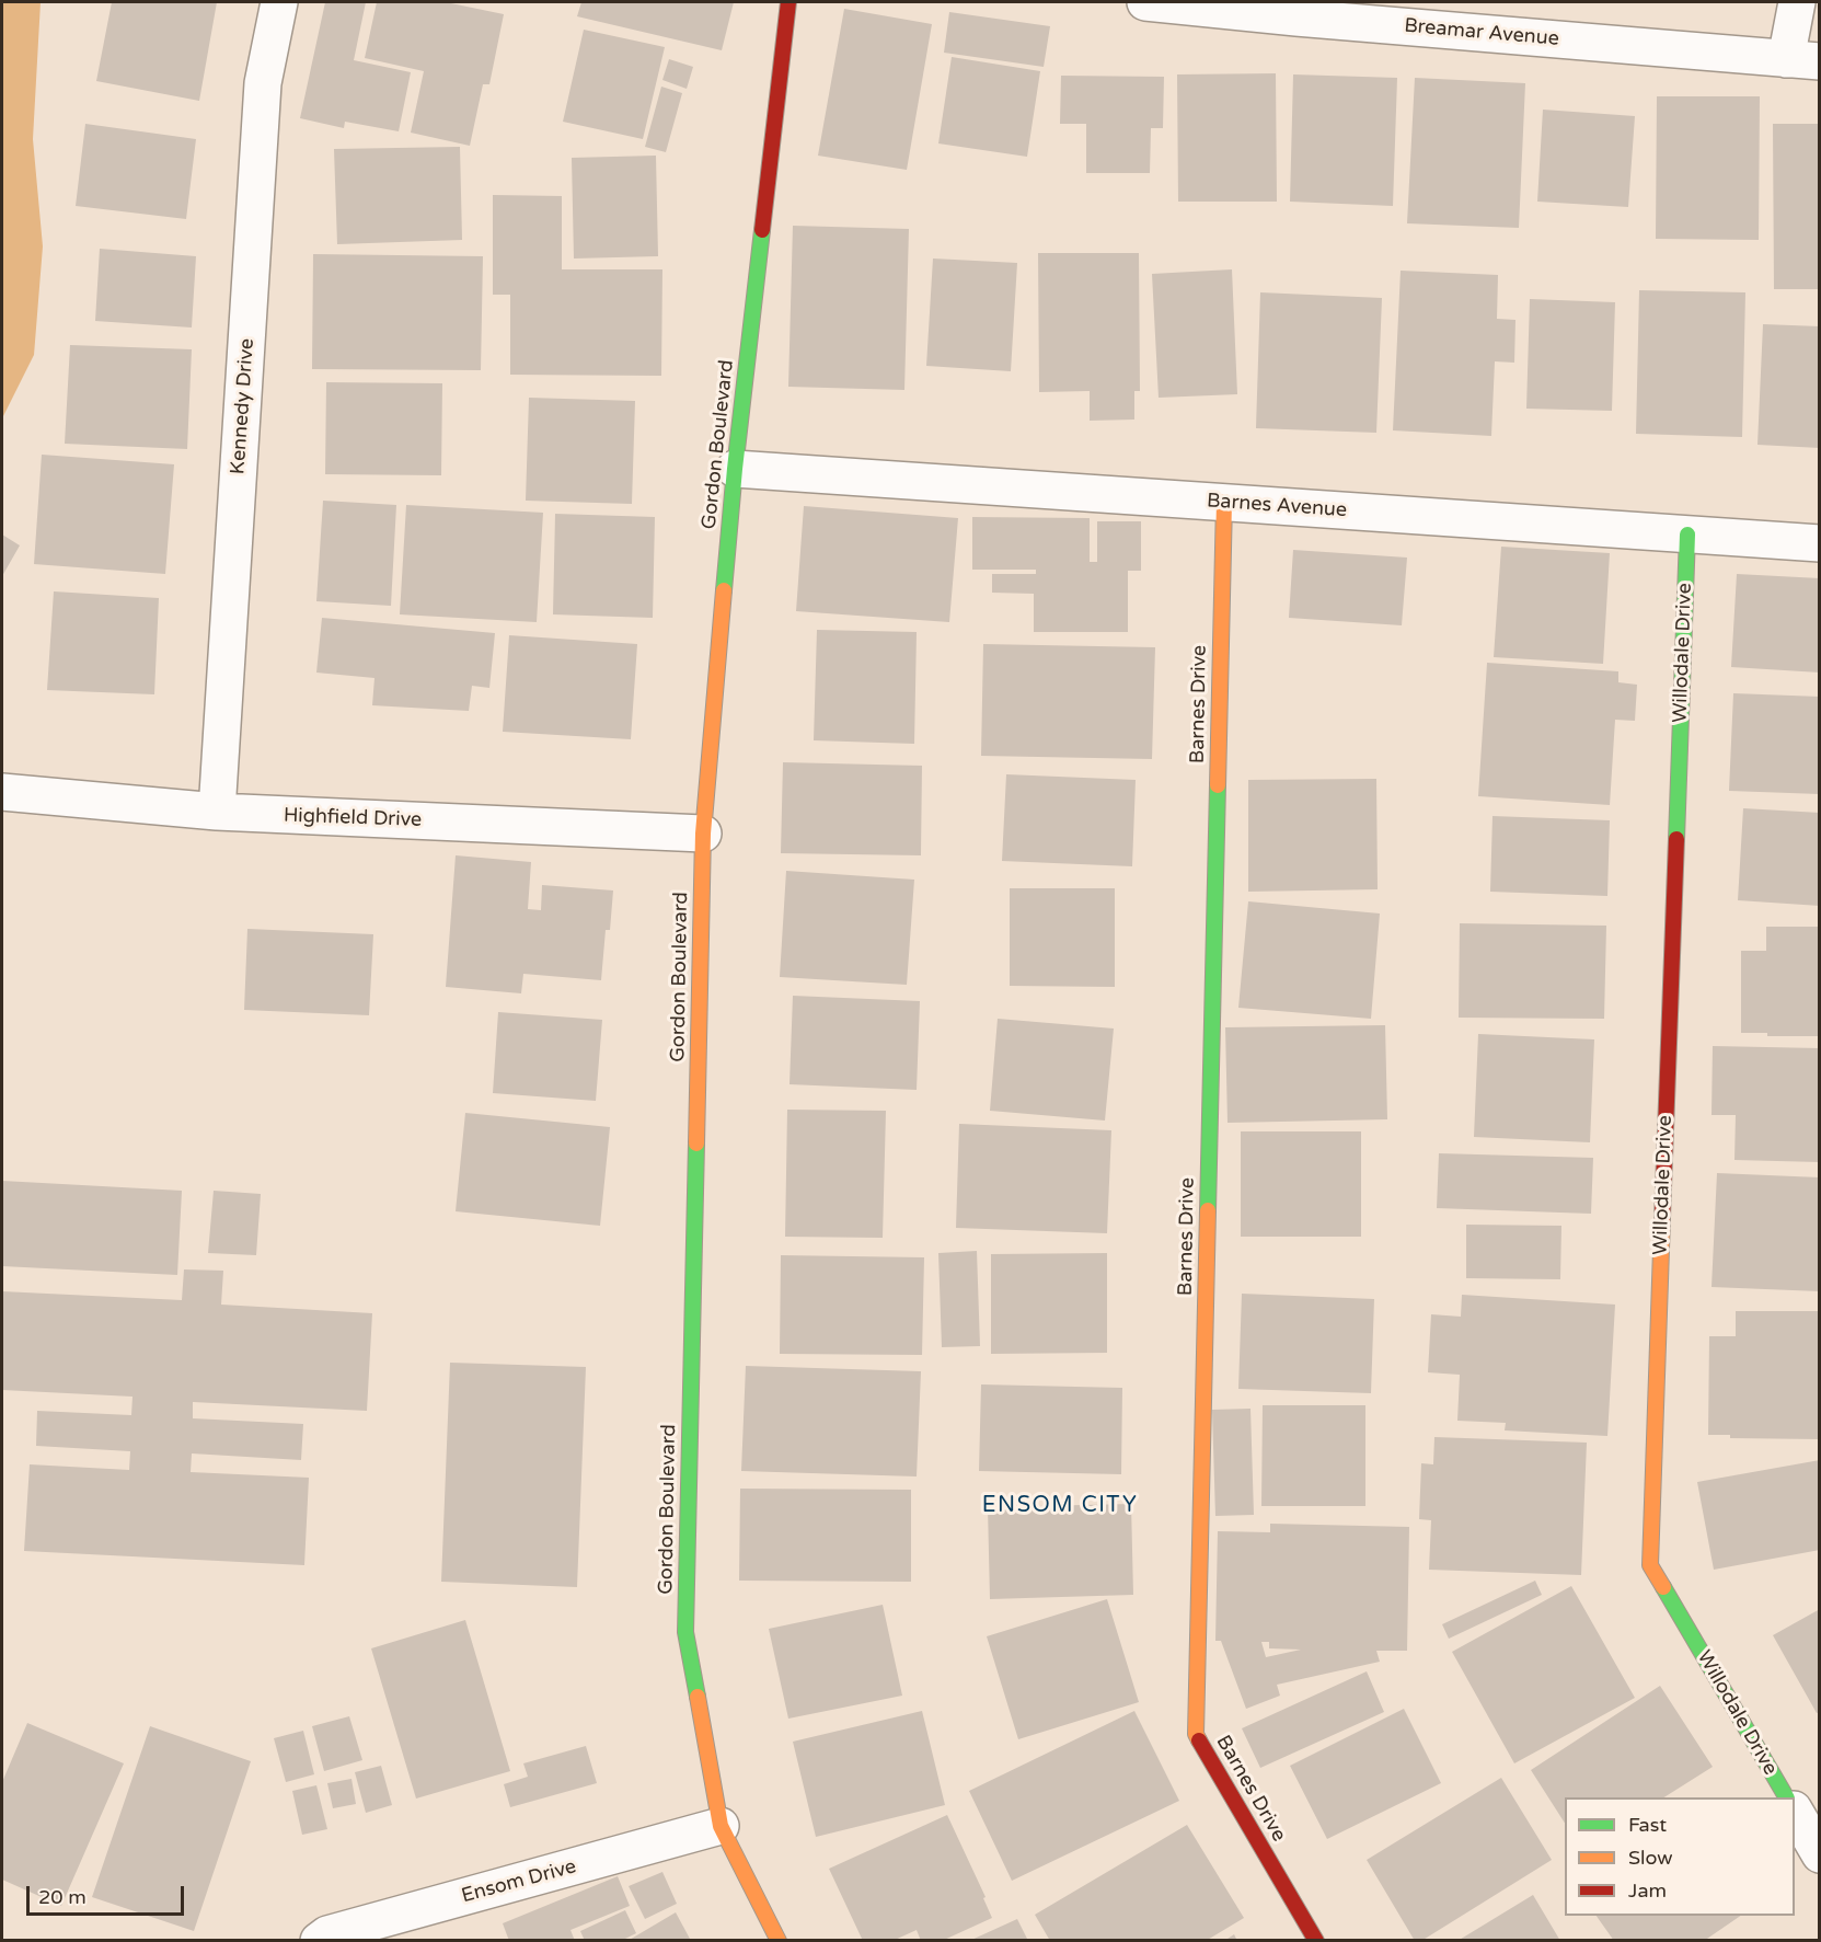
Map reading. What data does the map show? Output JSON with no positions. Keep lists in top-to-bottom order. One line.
{"streets":{"street":["Breamar Avenue","Kennedy Drive","Gordon Boulevard","Barnes Avenue","Willodale Drive","Barnes Drive","Highfield Drive","Ensom Drive"]},"crossings":[["Kennedy Drive","Highfield Drive"],["Gordon Boulevard","Barnes Avenue"],["Gordon Boulevard","Highfield Drive"],["Gordon Boulevard","Ensom Drive"],["Barnes Avenue","Willodale Drive"],["Barnes Avenue","Barnes Drive"]],"districts":["ENSOM CITY"],"legend":["Fast","Slow","Jam"],"scale_bar":"20 m"}
